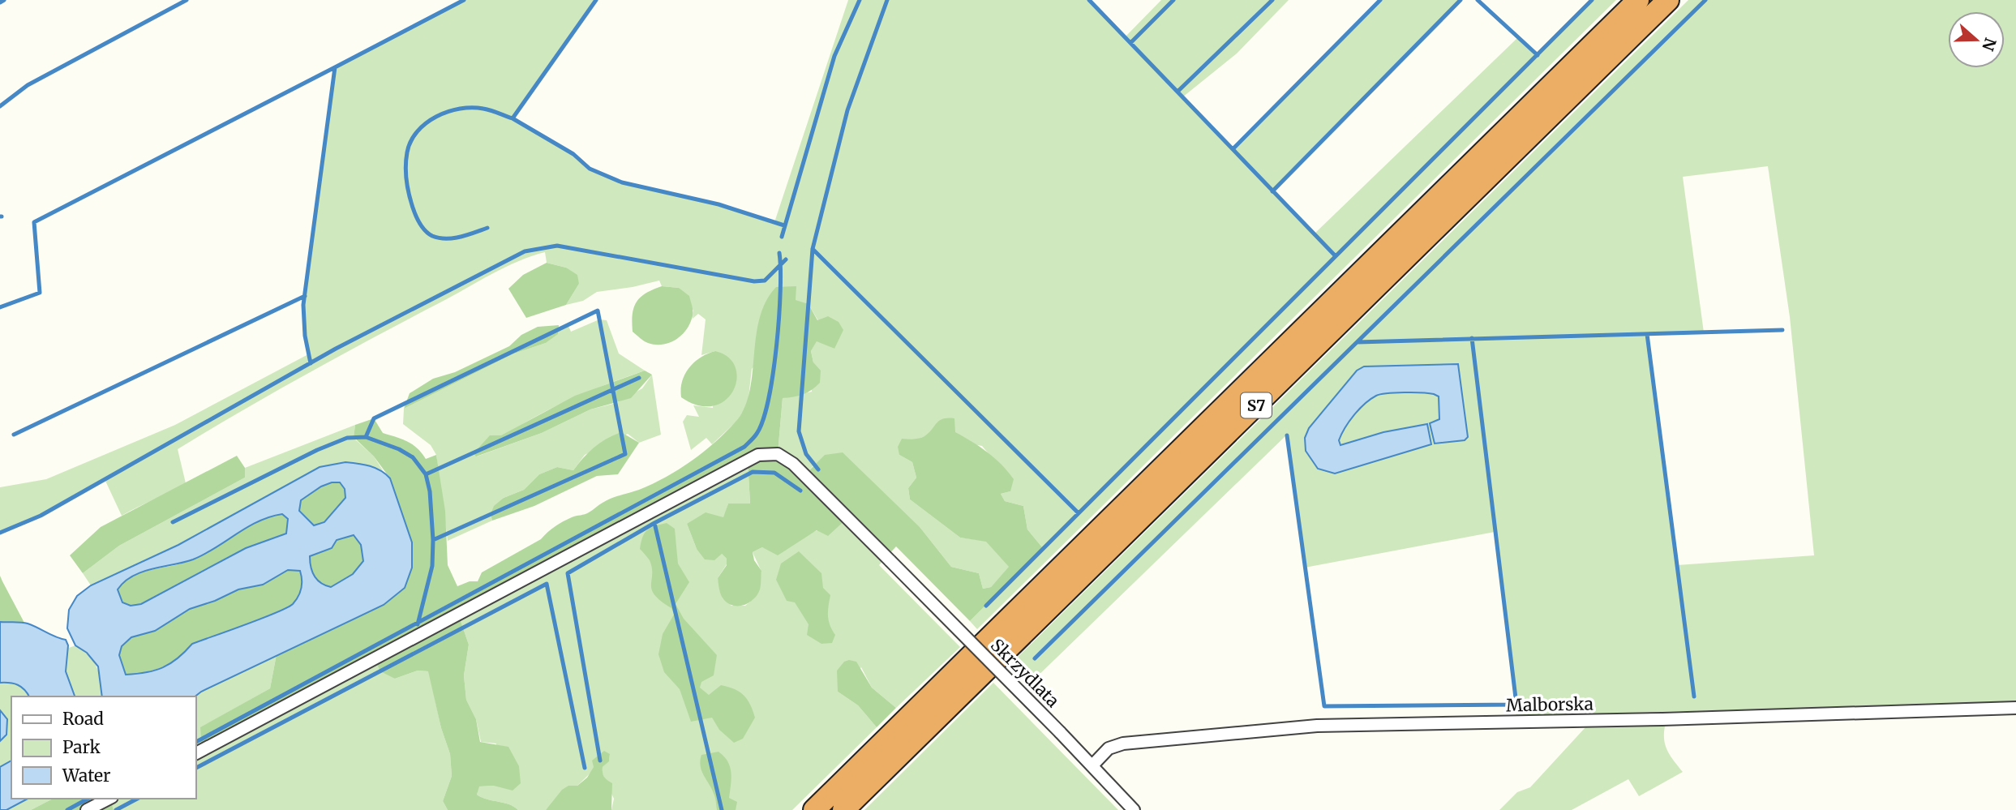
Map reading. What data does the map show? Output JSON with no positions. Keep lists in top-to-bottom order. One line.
{"streets":{"highway":["S7"],"street":["Skrzydlata","Malborska"]},"crossings":[["Skrzydlata","Malborska"]],"legend":["Road","Park","Water"],"north":"right"}
